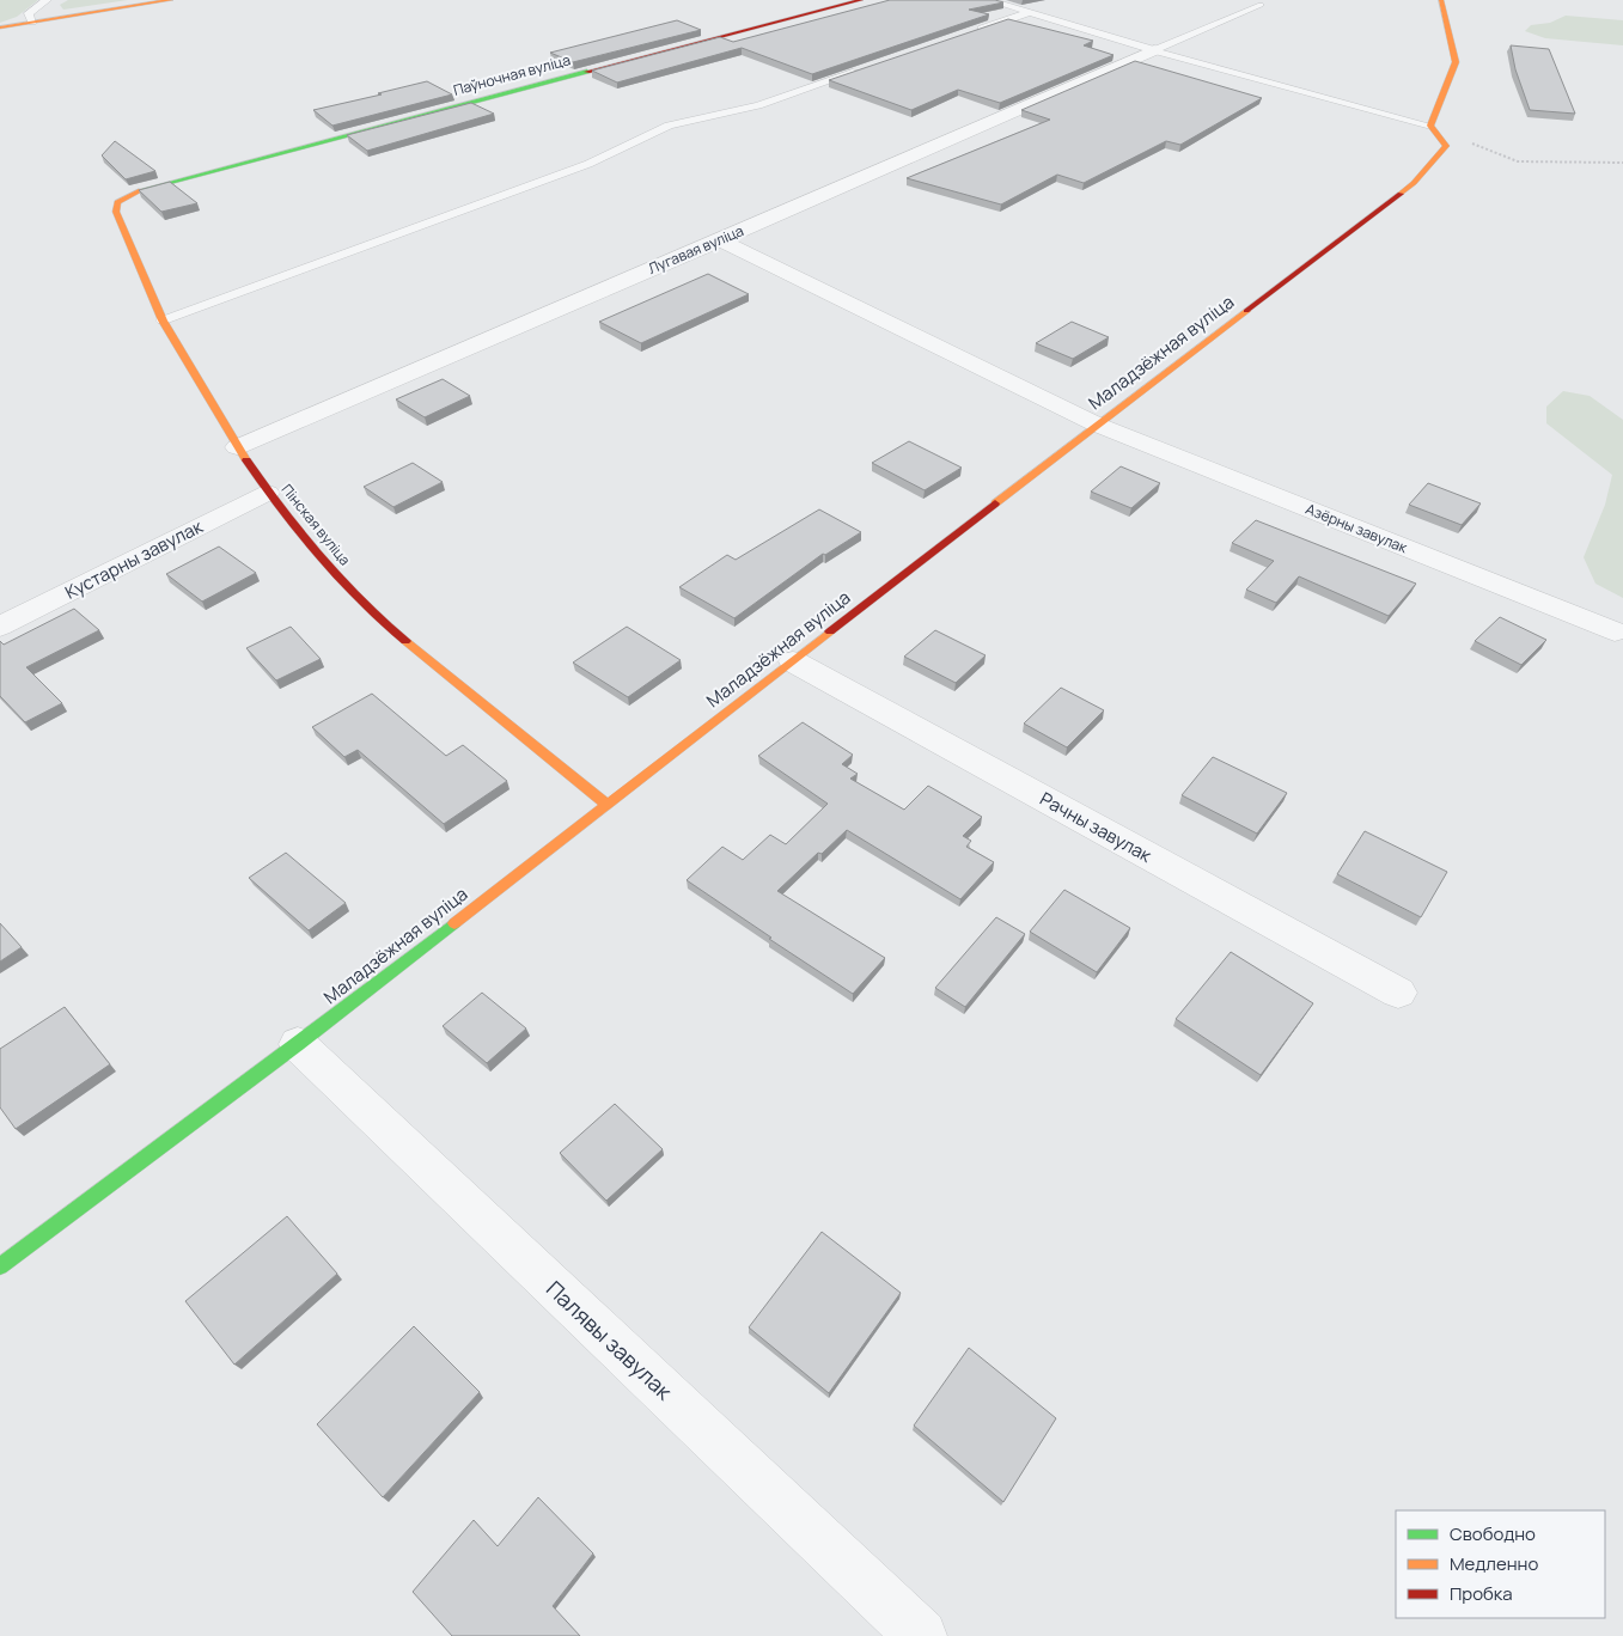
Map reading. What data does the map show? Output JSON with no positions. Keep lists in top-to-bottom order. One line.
{"streets":{"street":["Паўночная вуліца","Лугавая вуліца","Маладзёжная вуліца","Пінская вуліца","Азёрны завулак","Кустарны завулак","Рачны завулак","Палявы завулак"]},"crossings":[["Паўночная вуліца","Пінская вуліца"],["Лугавая вуліца","Пінская вуліца"],["Лугавая вуліца","Азёрны завулак"],["Маладзёжная вуліца","Пінская вуліца"],["Маладзёжная вуліца","Азёрны завулак"],["Маладзёжная вуліца","Рачны завулак"],["Маладзёжная вуліца","Палявы завулак"],["Пінская вуліца","Кустарны завулак"]],"legend":["Свободно","Медленно","Пробка"]}
